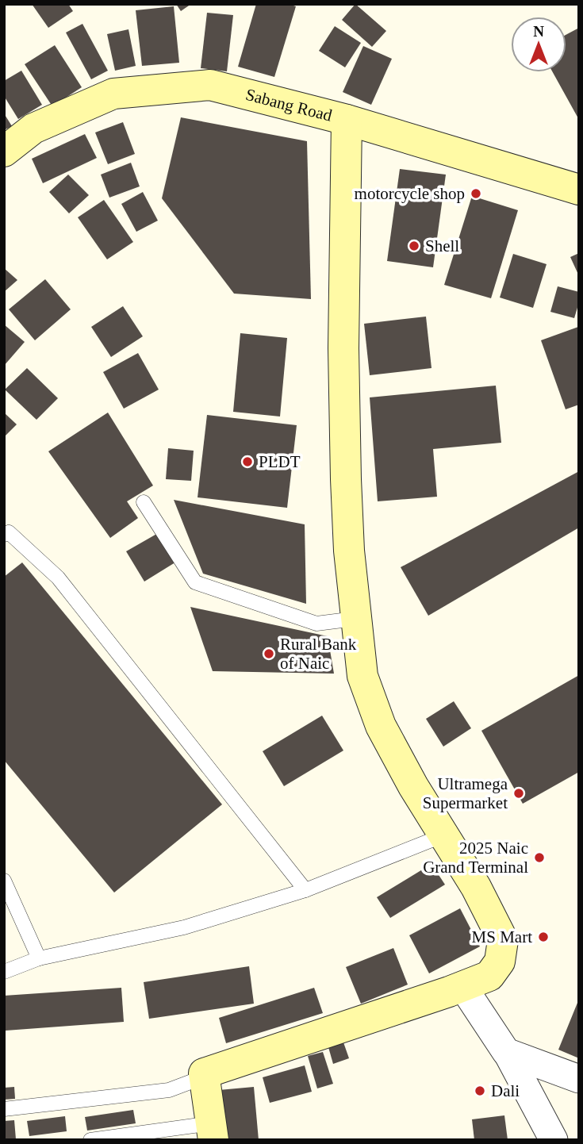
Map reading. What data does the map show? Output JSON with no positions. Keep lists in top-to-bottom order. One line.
{"streets":{"street":["Sabang Road"]},"places":["motorcycle shop","Shell","PLDT","Rural Bank of Naic","Ultramega Supermarket","2025 Naic Grand Terminal","MS Mart","Dali"],"north":"top"}
